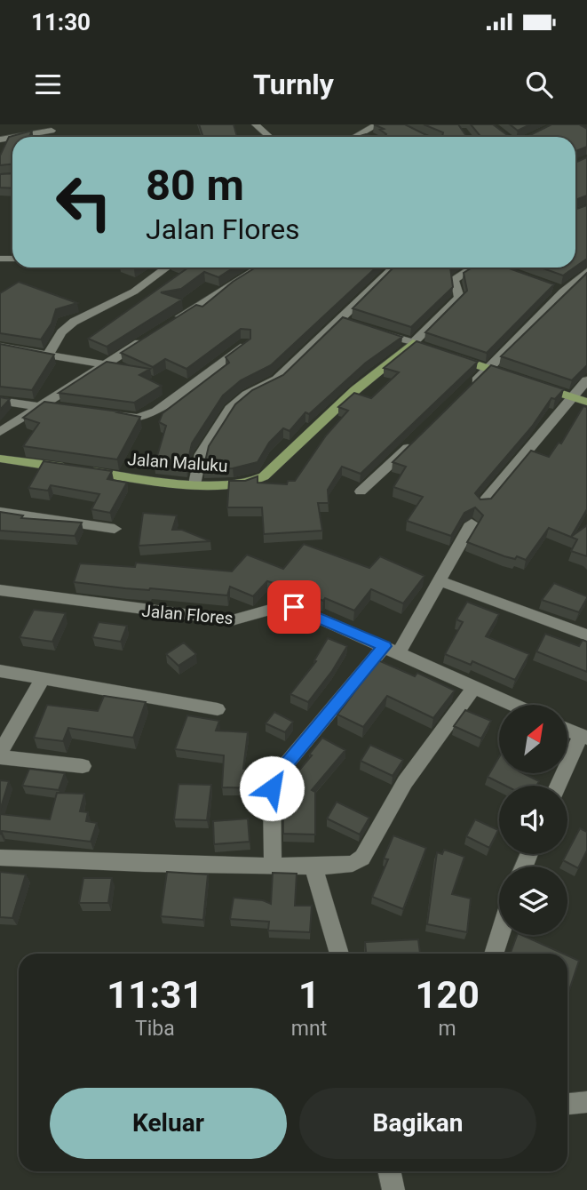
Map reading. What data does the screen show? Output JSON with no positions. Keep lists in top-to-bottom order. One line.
{"streets":{"main road":["Jalan Maluku"],"street":["Jalan Flores"]},"north":"top right","page":{"status":"11:30","header":"Turnly","turn":["80 m","Jalan Flores"],"eta":["11:31","Tiba","1","mnt","120","m"],"buttons":["Keluar","Bagikan"]}}
